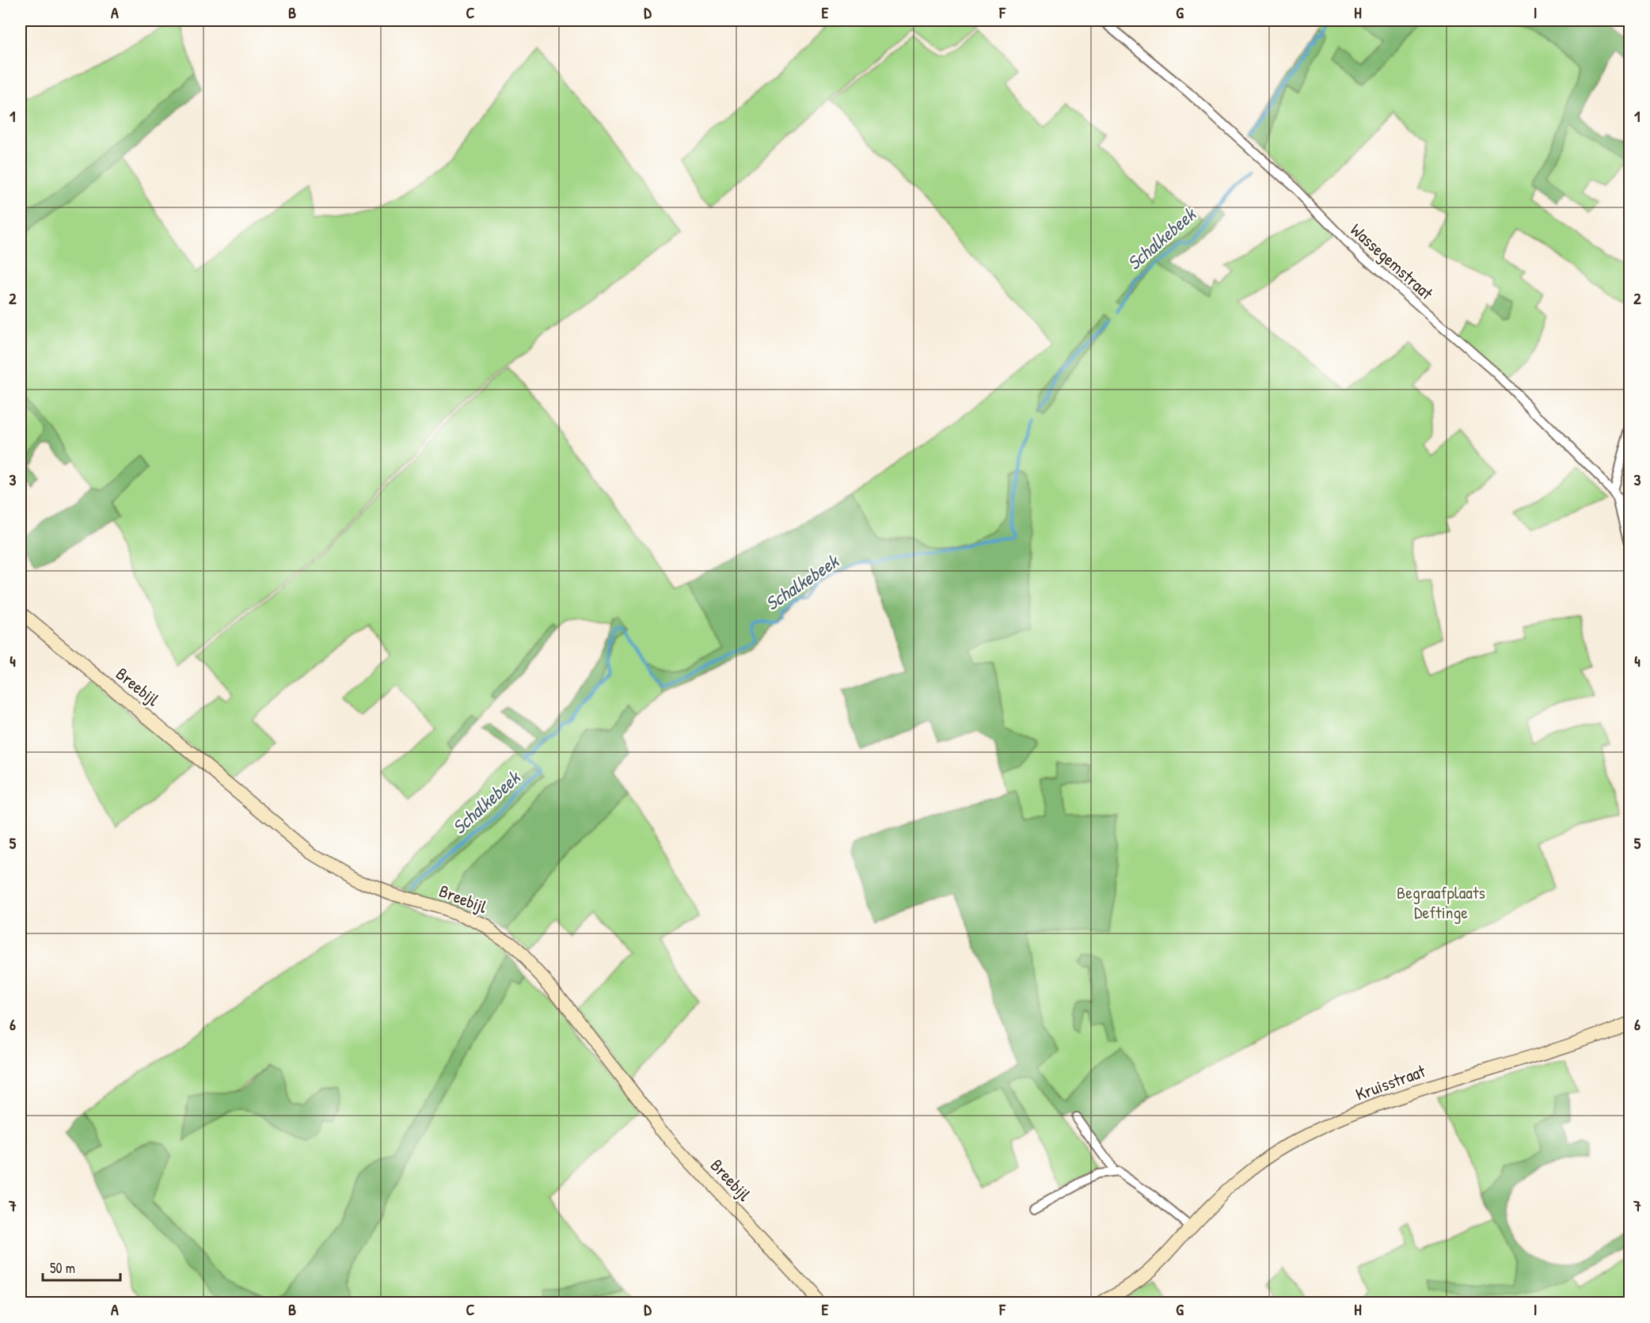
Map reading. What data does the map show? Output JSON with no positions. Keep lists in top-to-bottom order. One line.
{"streets":{"street":["Wassegemstraat","Breebijl","Kruisstraat"]},"water":["Schalkebeek"],"parks":["Begraafplaats Deftinge"],"scale_bar":"50 m","grid":{"columns":["A","B","C","D","E","F","G","H","I"],"rows":["1","2","3","4","5","6","7"]}}
